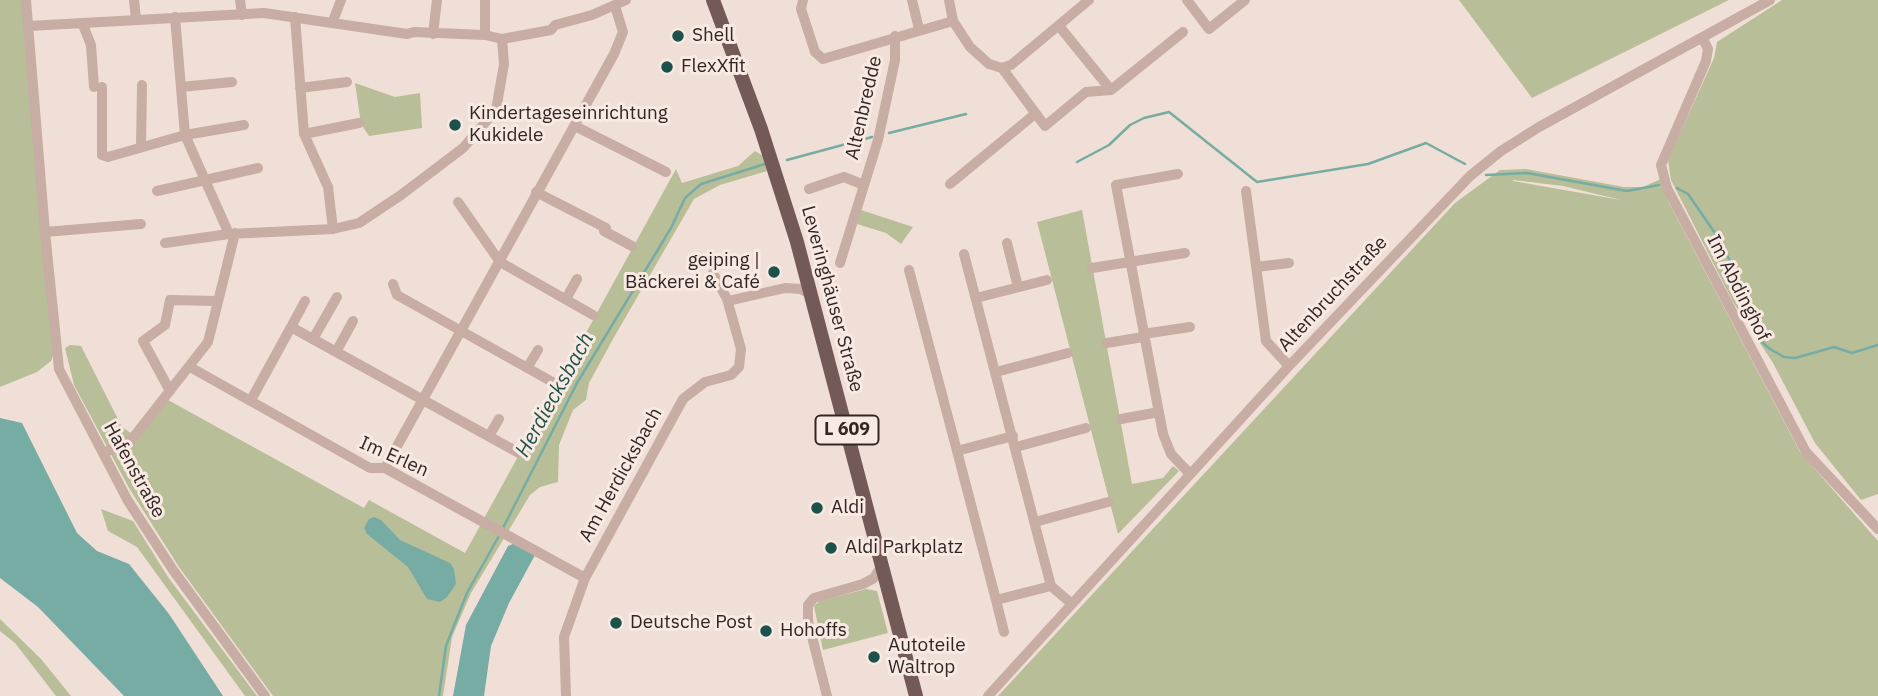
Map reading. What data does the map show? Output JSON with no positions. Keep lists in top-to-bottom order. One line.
{"streets":{"main road":["Leveringhäuser Straße","L 609"],"street":["Altenbredde","Im Abdinghof","Altenbruchstraße","Im Erlen","Hafenstraße","Am Herdicksbach"]},"crossings":[["Im Abdinghof","Altenbruchstraße"],["Im Erlen","Am Herdicksbach"]],"water":["Herdiecksbach"],"places":["Shell","FlexXfit","Kindertageseinrichtung Kukidele","geiping | Bäckerei & Café","Aldi","Aldi Parkplatz","Deutsche Post","Hohoffs","Autoteile Waltrop"]}
